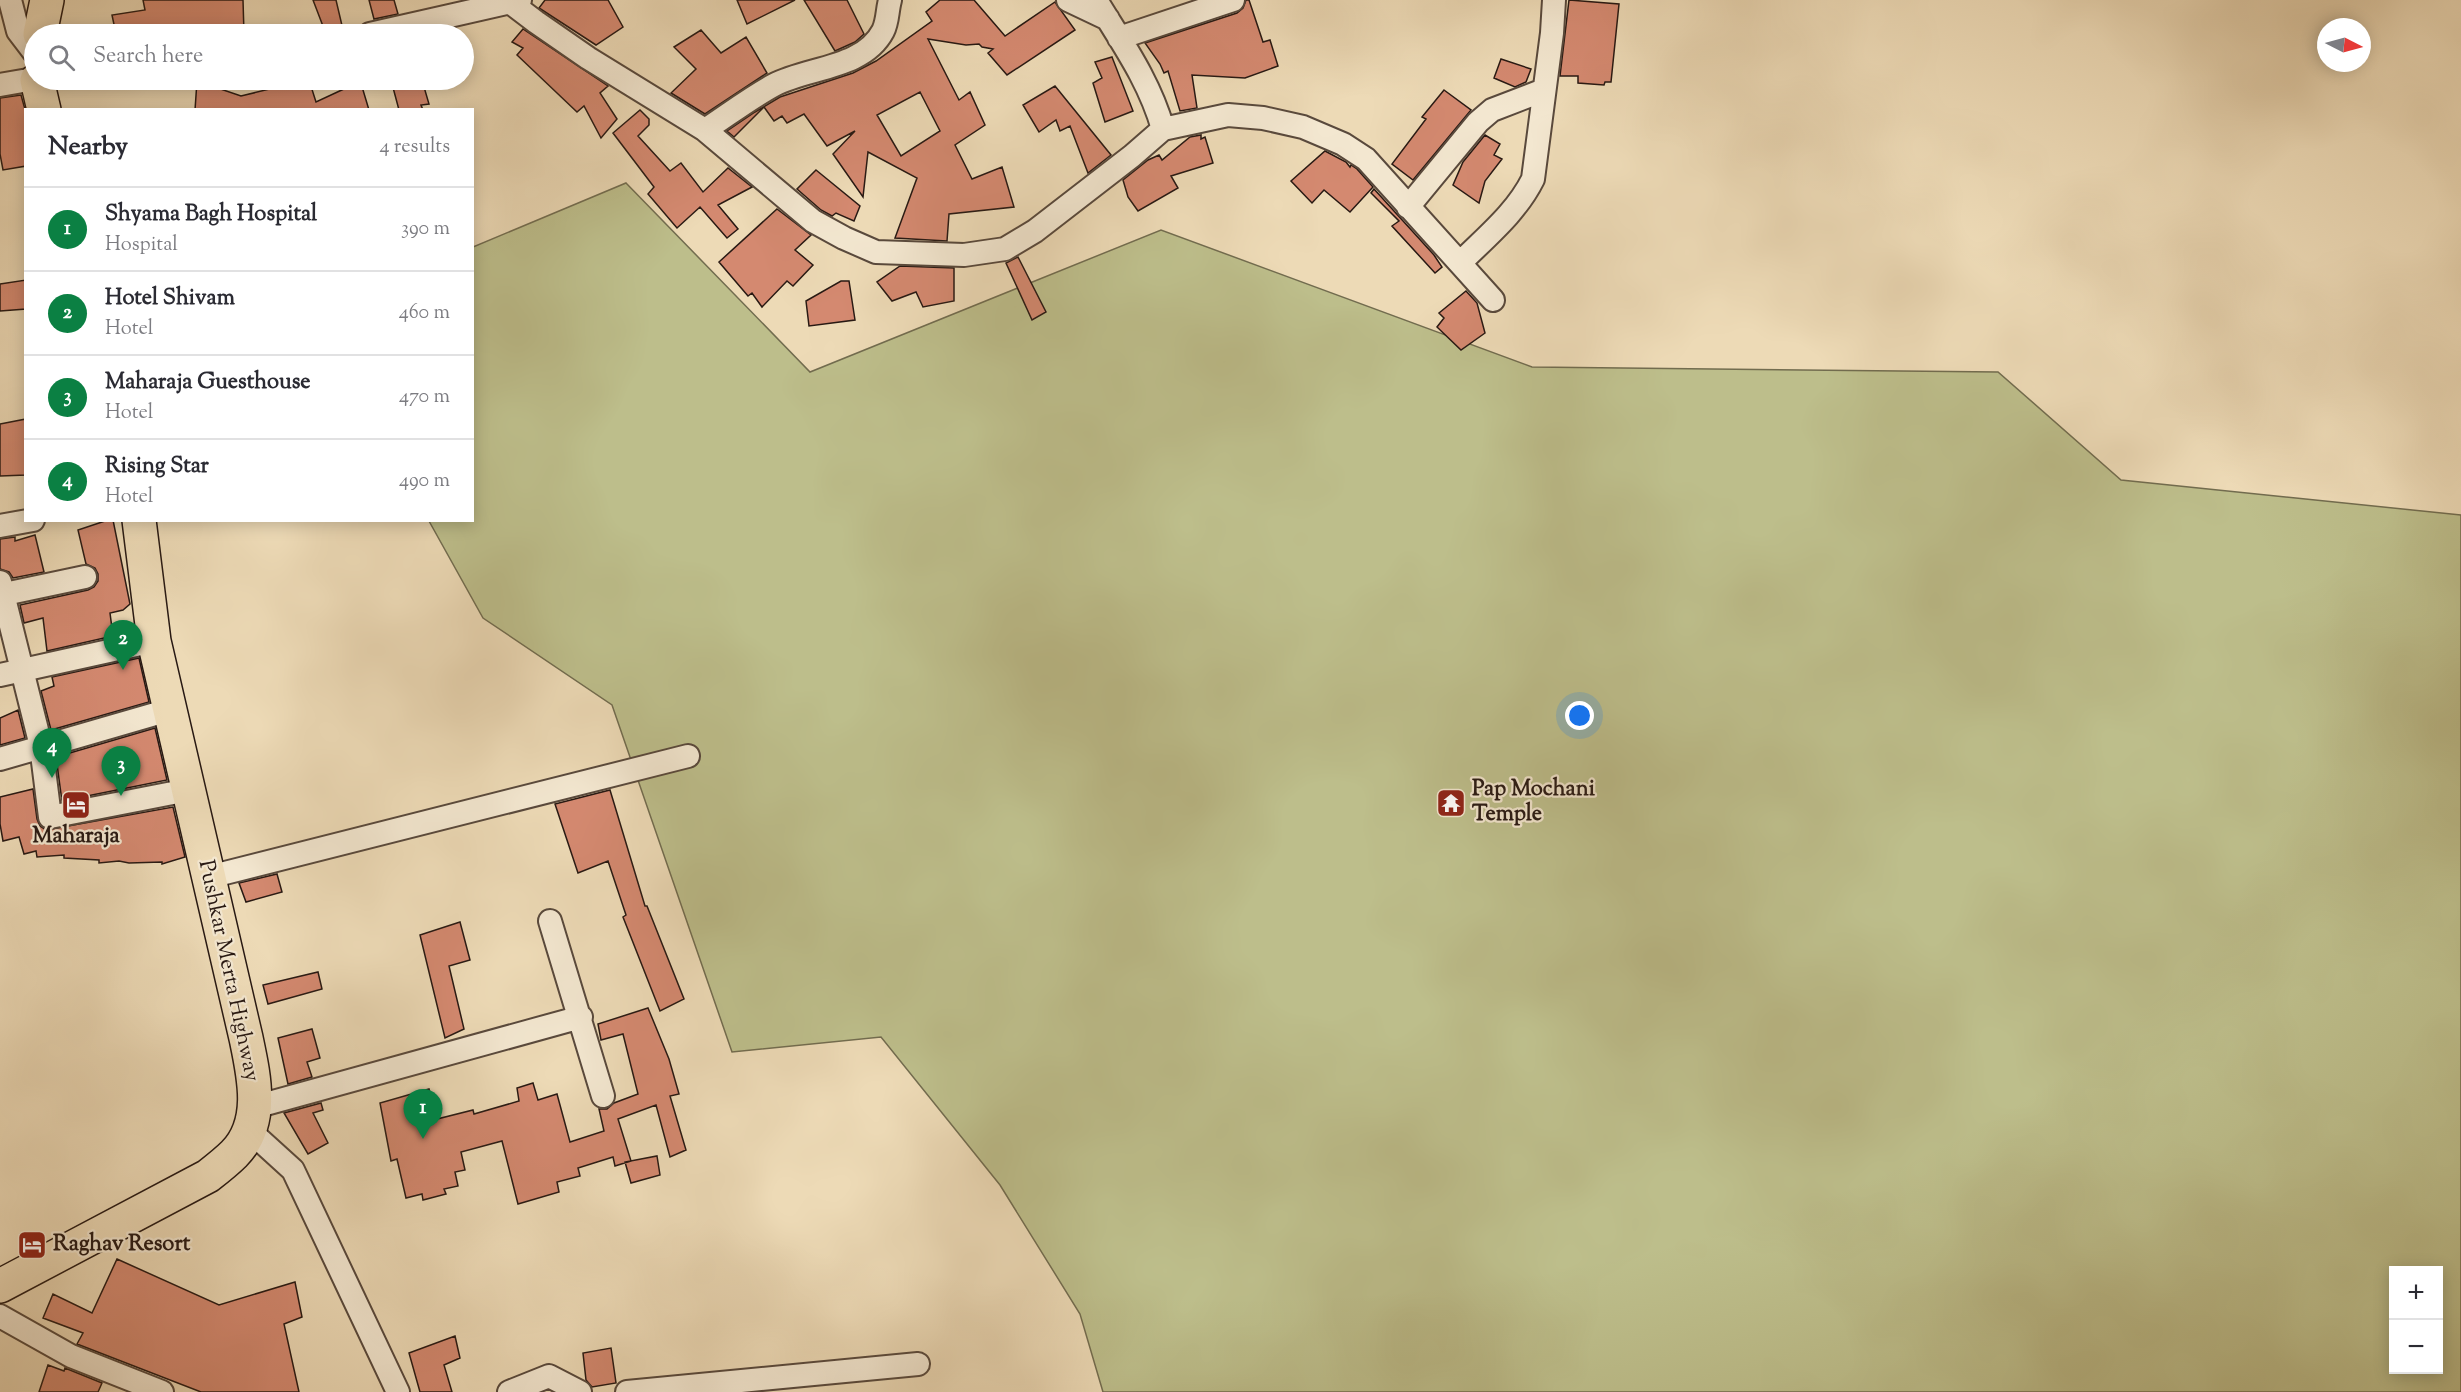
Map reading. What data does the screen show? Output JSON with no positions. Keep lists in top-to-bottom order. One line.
{"streets":{"highway":["Pushkar Merta Highway"]},"places":{"temple":["Pap Mochani Temple"],"hotel":["Maharaja","Raghav Resort"]},"north":"right","page":{"search":"Search here","heading":["Nearby","4 results"],"list":[{"mark":"1","name":"Shyama Bagh Hospital","note":"Hospital","value":"390 m"},{"mark":"2","name":"Hotel Shivam","note":"Hotel","value":"460 m"},{"mark":"3","name":"Maharaja Guesthouse","note":"Hotel","value":"470 m"},{"mark":"4","name":"Rising Star","note":"Hotel","value":"490 m"}],"pins":["2","4","3","1"],"map_buttons":["+","−"]}}
